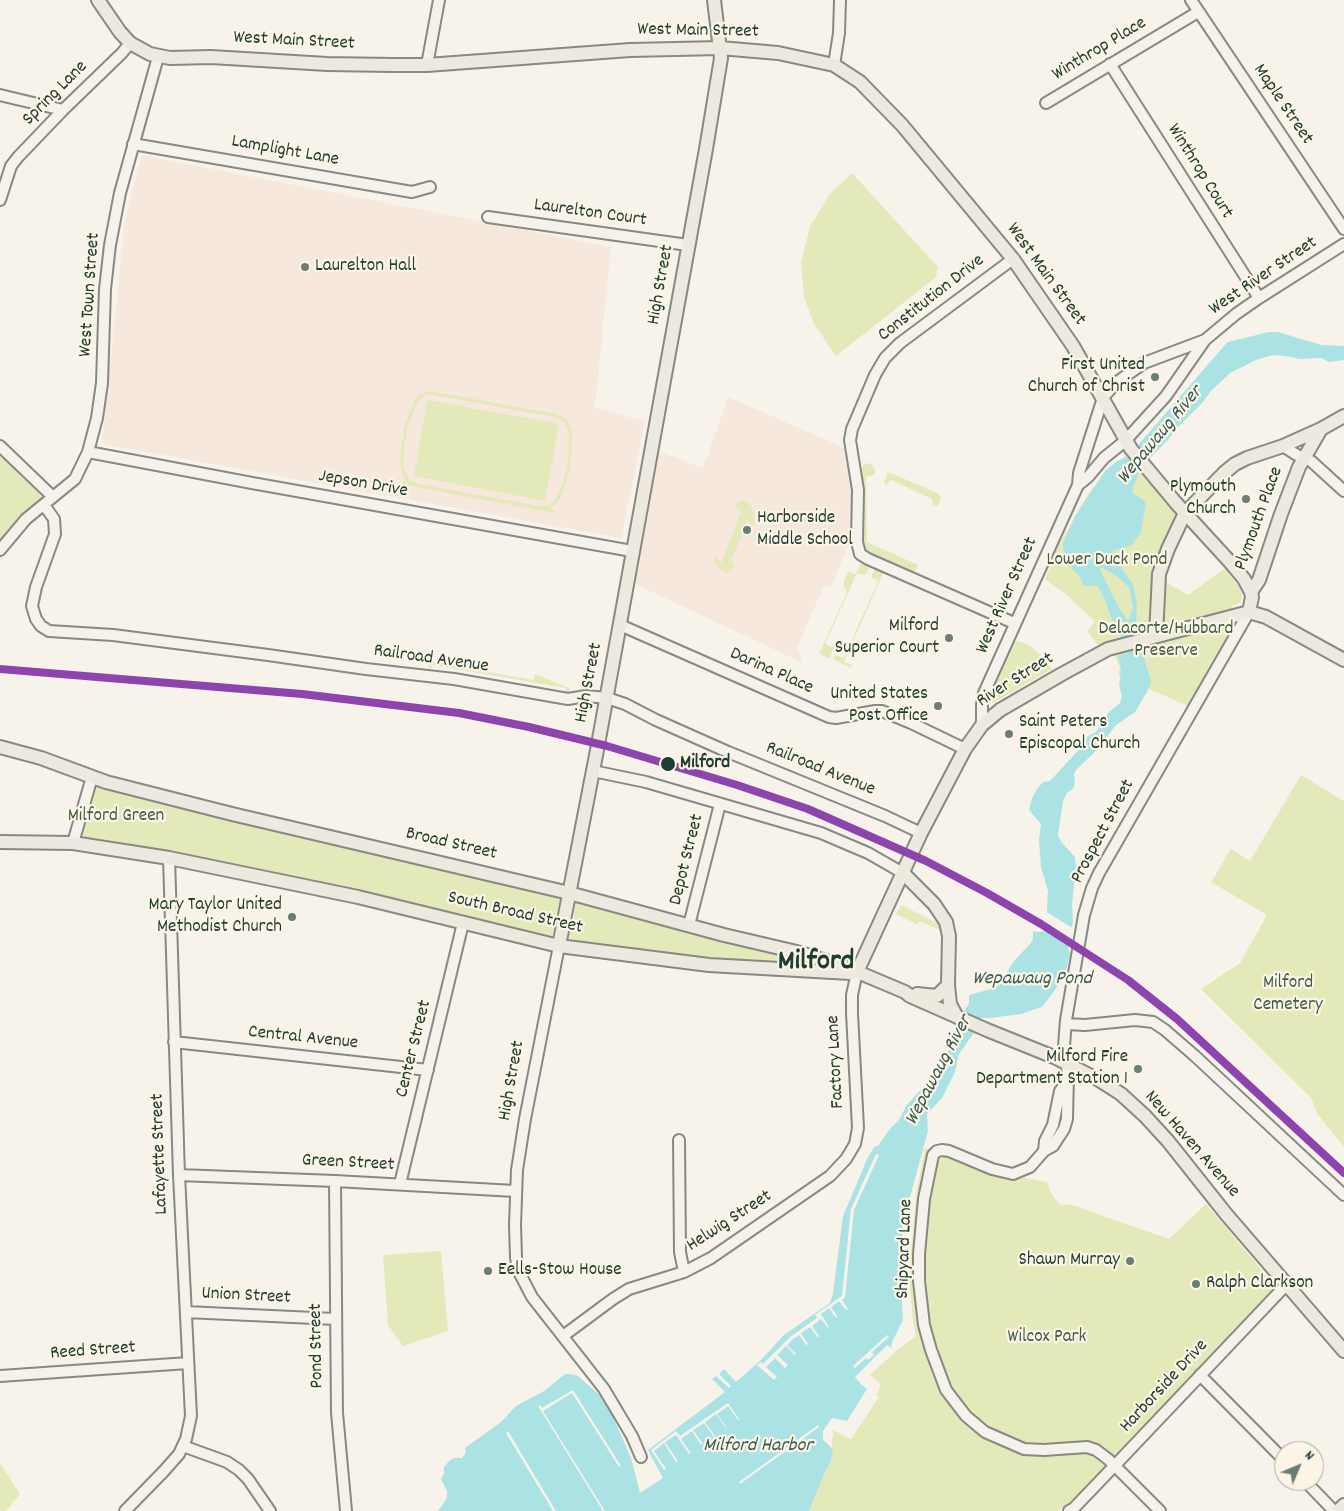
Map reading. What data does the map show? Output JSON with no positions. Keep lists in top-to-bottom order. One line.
{"streets":{"main road":["West Main Street","High Street","Plymouth Place","River Street","Broad Street","South Broad Street","New Haven Avenue"],"street":["Winthrop Place","Spring Lane","Maple Street","Lamplight Lane","Winthrop Court","Laurelton Court","West River Street","West Town Street","Constitution Drive","Jepson Drive","Railroad Avenue","Darina Place","Prospect Street","Depot Street","Central Avenue","Center Street","Factory Lane","Lafayette Street","Green Street","Helwig Street","Shipyard Lane","Union Street","Pond Street","Reed Street","Harborside Drive"]},"crossings":[["West Main Street","Spring Lane"],["West Main Street","West River Street"],["West Main Street","High Street"],["West Main Street","West Town Street"],["West Main Street","Constitution Drive"],["West Main Street","Plymouth Place"],["Winthrop Place","Maple Street"],["Winthrop Place","Winthrop Court"],["Lamplight Lane","West Town Street"],["Winthrop Court","West River Street"],["Laurelton Court","High Street"],["West River Street","Constitution Drive"],["West River Street","River Street"],["High Street","Jepson Drive"],["High Street","Railroad Avenue"],["High Street","Darina Place"],["High Street","Broad Street"],["High Street","South Broad Street"],["High Street","Green Street"],["High Street","Helwig Street"],["West Town Street","Jepson Drive"],["West Town Street","Railroad Avenue"],["Railroad Avenue","River Street"],["Darina Place","River Street"],["River Street","Prospect Street"],["River Street","Broad Street"],["River Street","South Broad Street"],["River Street","Factory Lane"],["River Street","New Haven Avenue"],["Prospect Street","New Haven Avenue"],["Prospect Street","Shipyard Lane"],["Broad Street","Depot Street"],["Broad Street","South Broad Street"],["Broad Street","Factory Lane"],["Broad Street","New Haven Avenue"],["South Broad Street","Center Street"],["South Broad Street","Factory Lane"],["South Broad Street","New Haven Avenue"],["South Broad Street","Lafayette Street"],["Central Avenue","Center Street"],["Central Avenue","Lafayette Street"],["Center Street","Green Street"],["Factory Lane","New Haven Avenue"],["Factory Lane","Helwig Street"],["New Haven Avenue","Shipyard Lane"],["New Haven Avenue","Harborside Drive"],["Lafayette Street","Green Street"],["Lafayette Street","Union Street"],["Lafayette Street","Reed Street"],["Green Street","Pond Street"],["Shipyard Lane","Harborside Drive"],["Union Street","Pond Street"]],"districts":["Milford"],"water":["Wepawaug River","Wepawaug Pond","Milford Harbor"],"parks":["Lower Duck Pond","Delacorte/Hubbard Preserve","Milford Green","Milford Cemetery","Wilcox Park"],"places":["Laurelton Hall","First United Church of Christ","Plymouth Church","Harborside Middle School","Milford Superior Court","United States Post Office","Saint Peters Episcopal Church","Milford","Mary Taylor United Methodist Church","Milford Fire Department Station 1","Shawn Murray","Eells-Stow House","Ralph Clarkson"],"north":"top right"}
